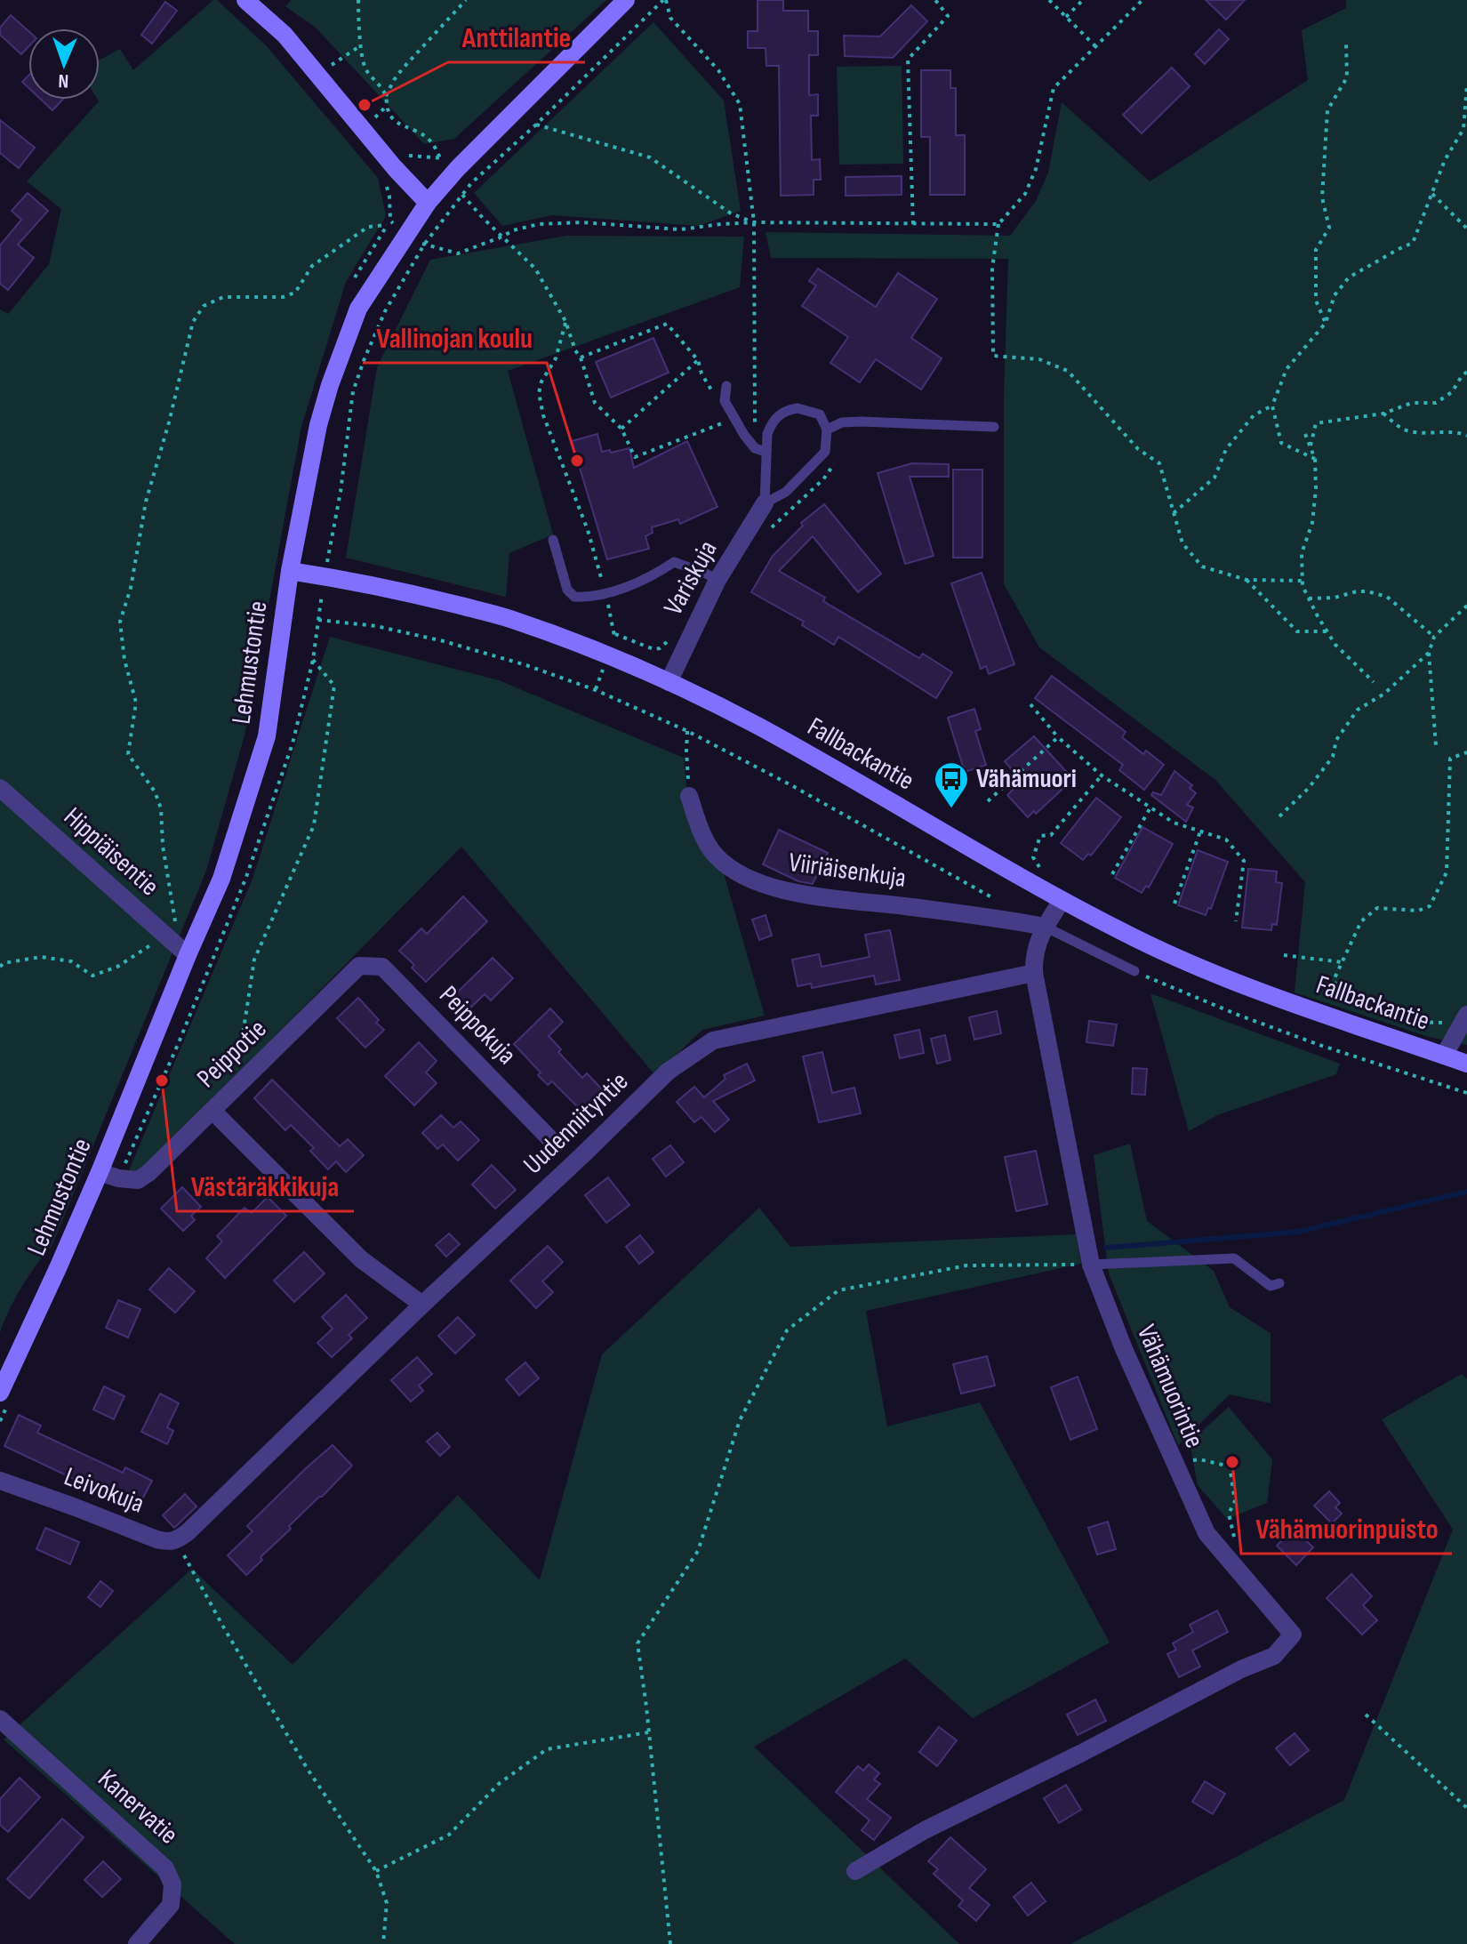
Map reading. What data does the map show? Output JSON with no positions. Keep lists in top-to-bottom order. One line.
{"streets":{"main road":["Lehmustontie","Fallbackantie"],"street":["Variskuja","Hippiäisentie","Viiriäisenkuja","Peippokuja","Peippotie","Uudenniityntie","Vähämuorintie","Leivokuja","Kanervatie"]},"crossings":[["Variskuja","Fallbackantie"],["Lehmustontie","Fallbackantie"],["Lehmustontie","Hippiäisentie"],["Lehmustontie","Peippotie"],["Peippokuja","Peippotie"],["Uudenniityntie","Vähämuorintie"],["Uudenniityntie","Leivokuja"]],"places":{"other":["Anttilantie","Vallinojan koulu","Västäräkkikuja","Vähämuorinpuisto"],"bus stop":["Vähämuori"]},"north":"bottom"}
